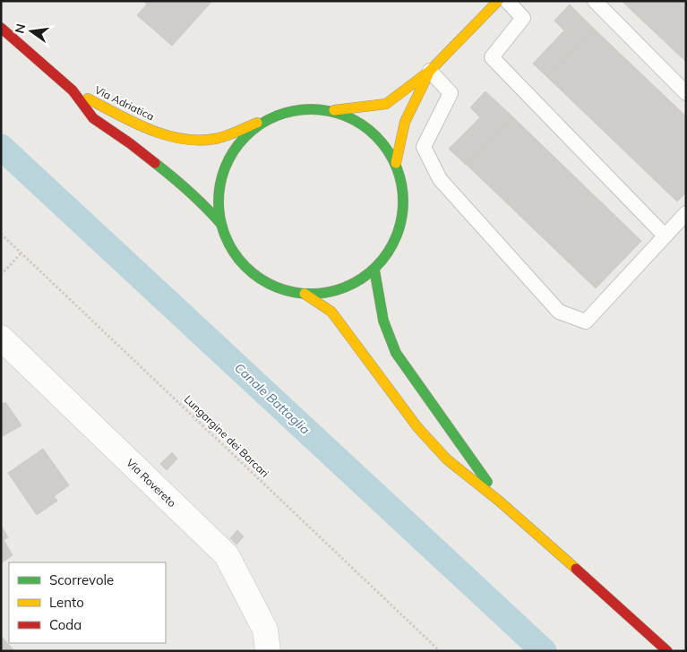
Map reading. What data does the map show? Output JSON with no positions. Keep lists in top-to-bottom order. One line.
{"streets":{"main road":["Via Adriatica"],"street":["Via Rovereto"],"path":["Lungargine dei Barcari"]},"water":["Canale Battaglia"],"legend":["Scorrevole","Lento","Coda"],"north":"left"}
